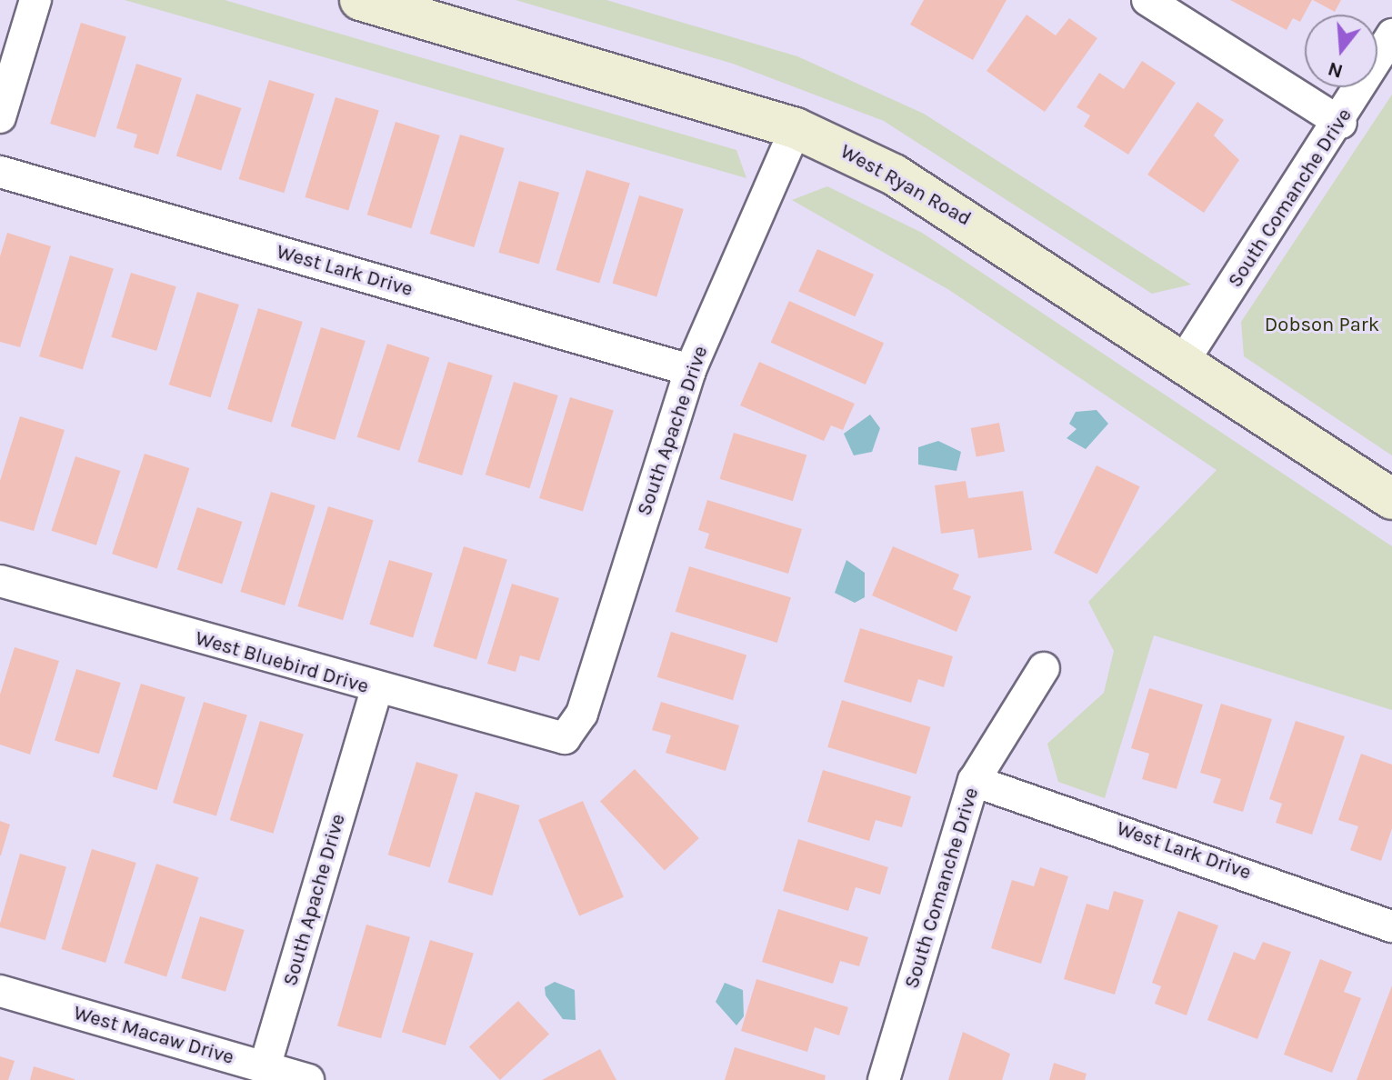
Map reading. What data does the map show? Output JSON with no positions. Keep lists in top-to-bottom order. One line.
{"streets":{"street":["West Ryan Road","South Comanche Drive","West Lark Drive","South Apache Drive","West Bluebird Drive","West Macaw Drive"]},"crossings":[["West Ryan Road","South Comanche Drive"],["West Ryan Road","South Apache Drive"],["South Comanche Drive","West Lark Drive"],["West Lark Drive","South Apache Drive"],["South Apache Drive","West Bluebird Drive"],["South Apache Drive","West Macaw Drive"]],"parks":["Dobson Park"],"north":"bottom"}
